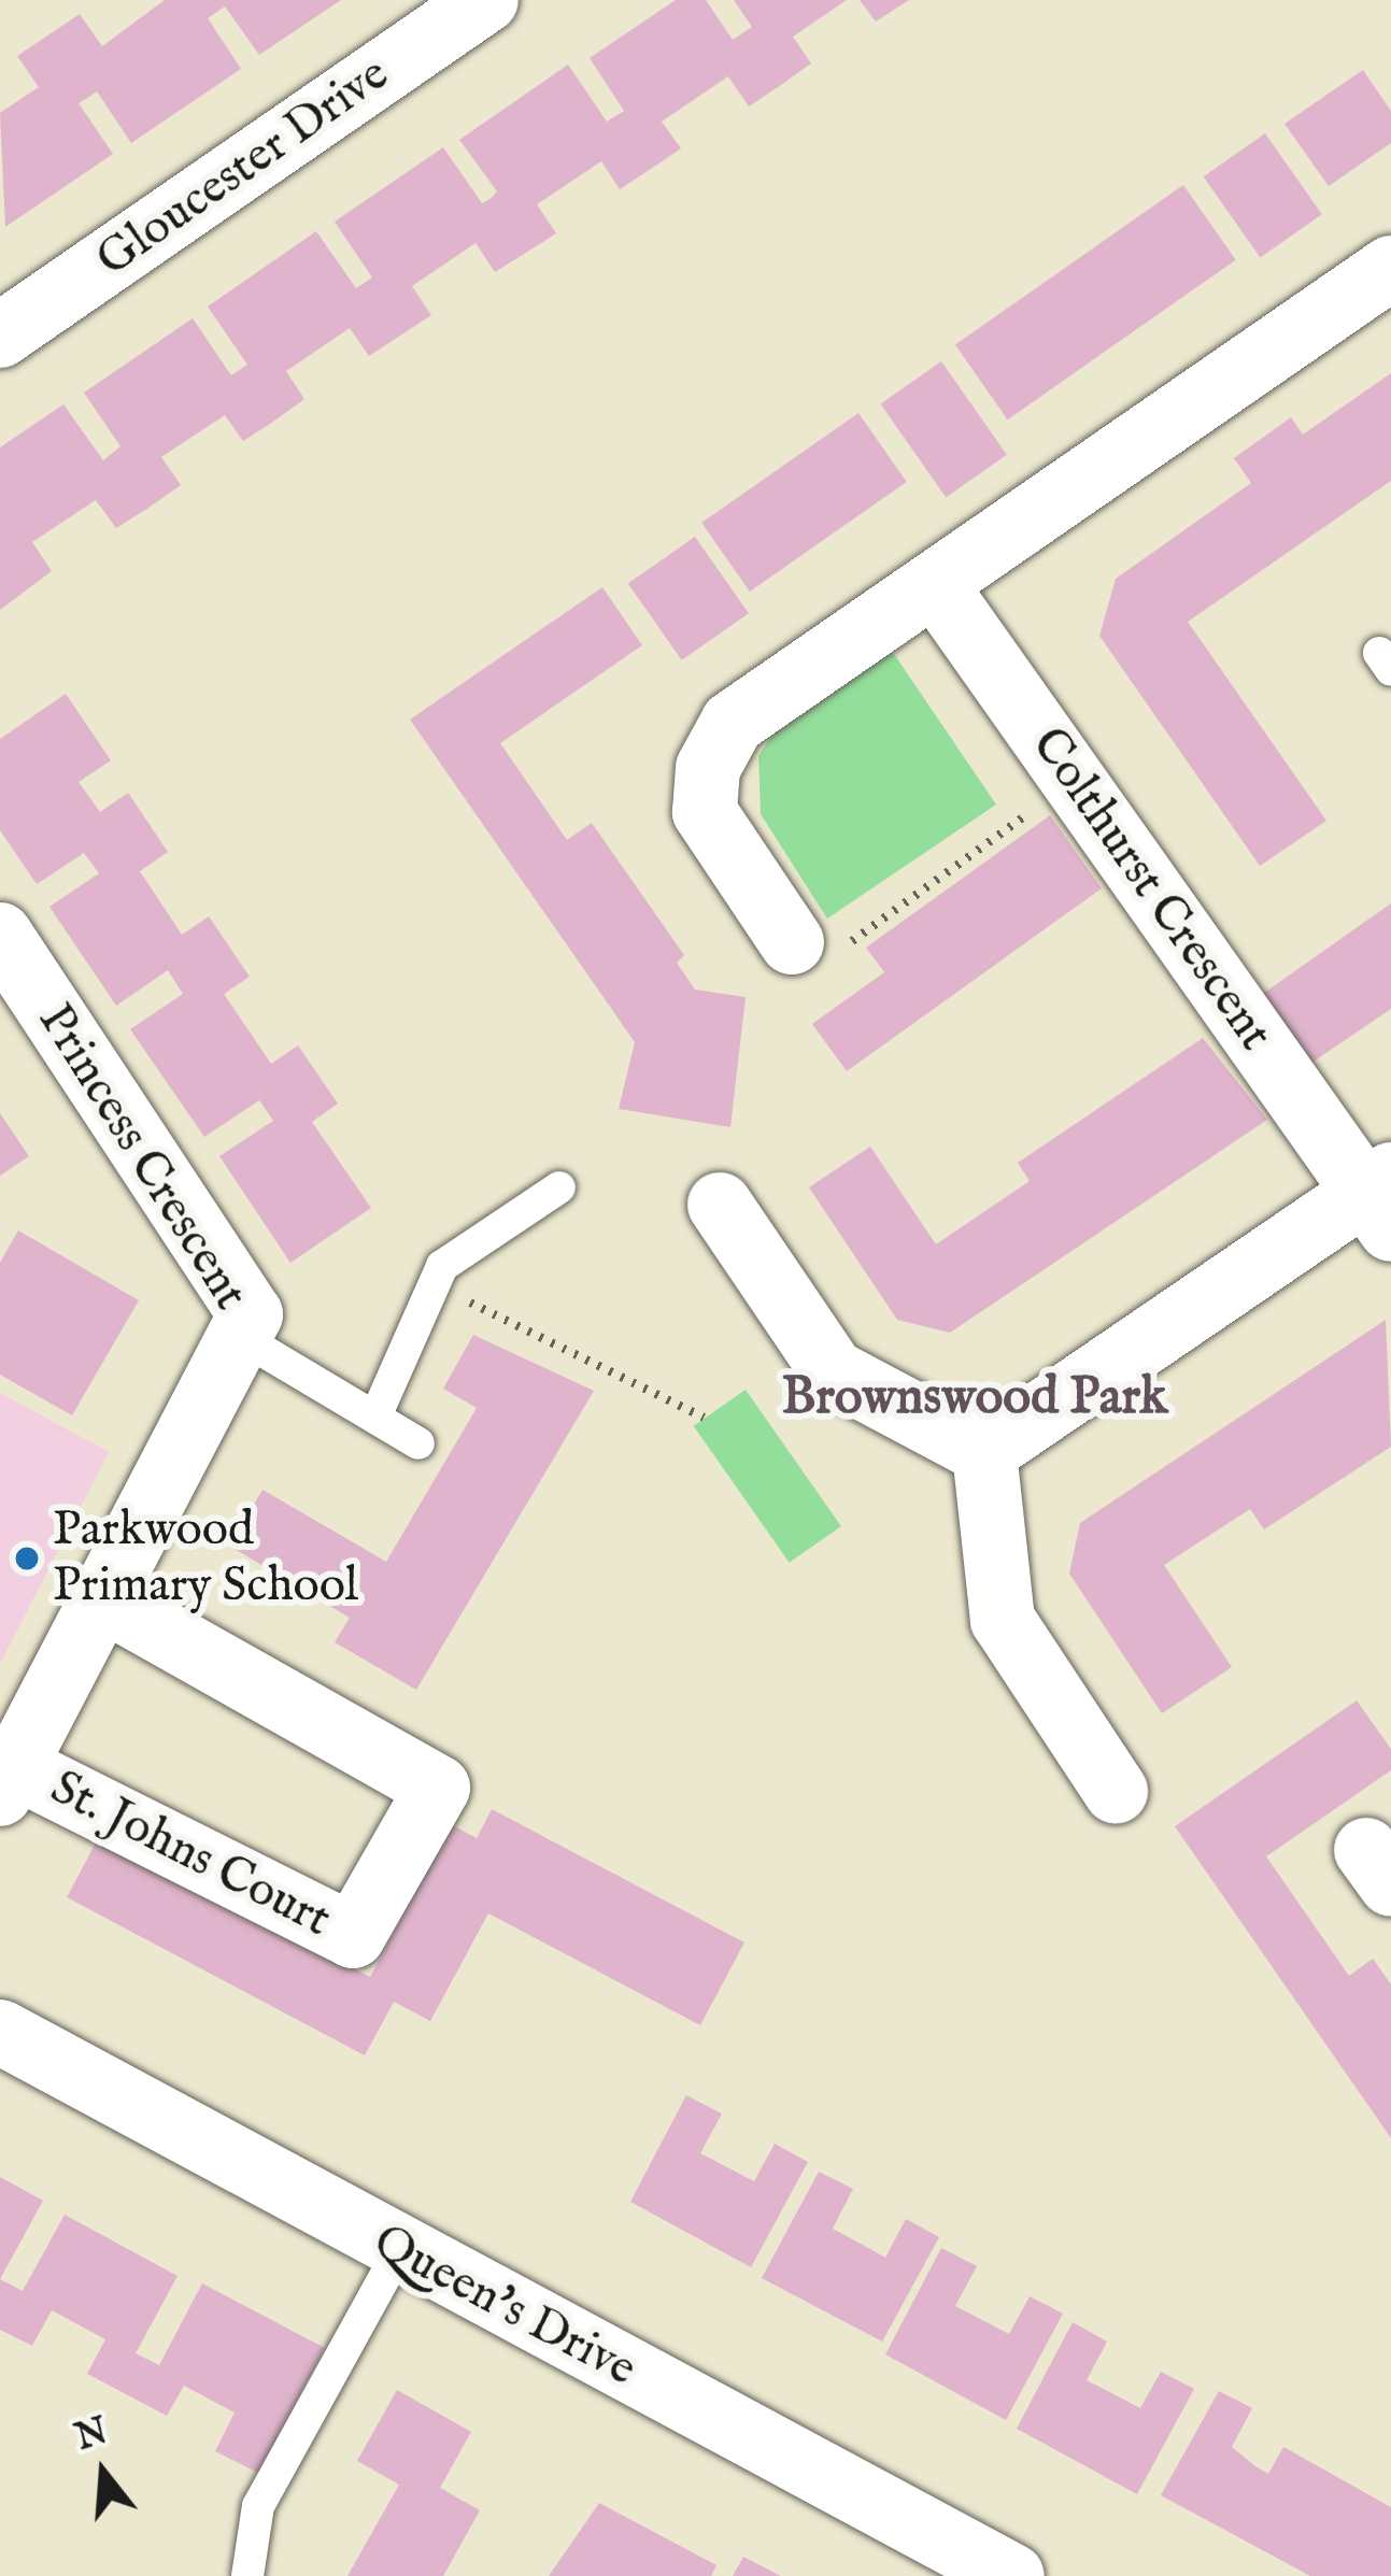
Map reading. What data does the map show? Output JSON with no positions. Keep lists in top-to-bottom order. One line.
{"streets":{"street":["Gloucester Drive","Colthurst Crescent","Princess Crescent","St. Johns Court","Queen's Drive"]},"crossings":[["Princess Crescent","St. Johns Court"]],"districts":["Brownswood Park"],"places":["Parkwood Primary School"],"north":"top"}
